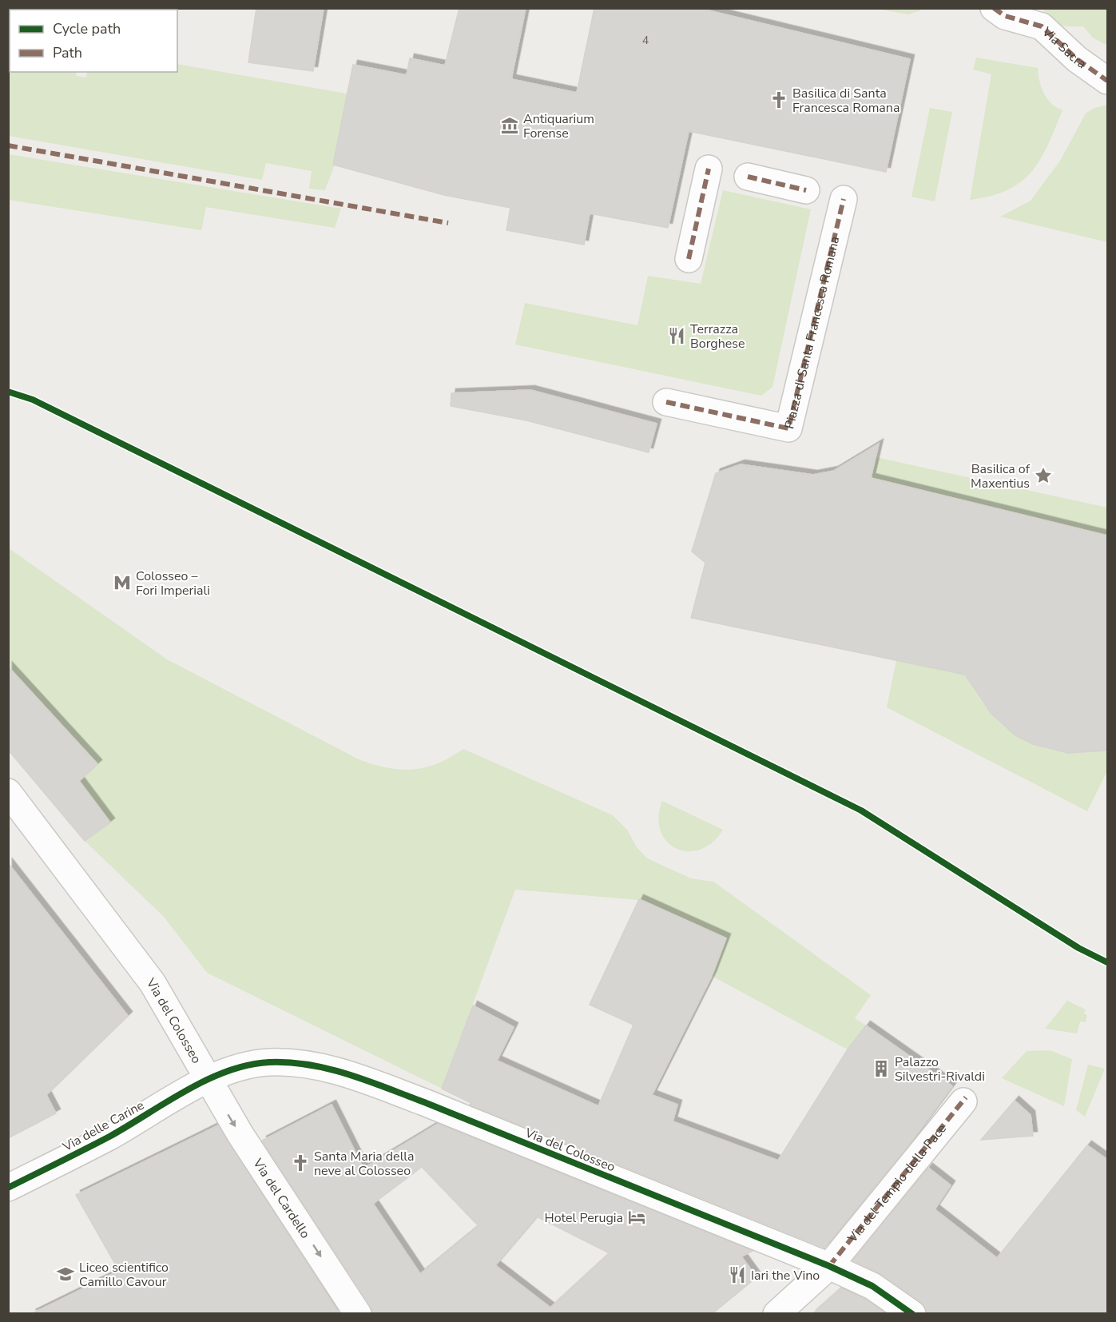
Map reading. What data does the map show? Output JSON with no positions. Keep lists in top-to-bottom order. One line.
{"streets":{"street":["Via Sacra","Piazza di Santa Francesca Romana","Via del Colosseo","Via delle Carine","Via del Tempio della Pace","Via del Cardello"]},"crossings":[["Via del Colosseo","Via delle Carine"],["Via del Colosseo","Via del Tempio della Pace"],["Via del Colosseo","Via del Cardello"],["Via delle Carine","Via del Cardello"]],"one_way":["Via del Cardello"],"places":{"church":["Basilica di Santa Francesca Romana","Santa Maria della neve al Colosseo"],"museum":["Antiquarium Forense"],"restaurant":["Terrazza Borghese","Iari the Vino"],"place":["Basilica of Maxentius"],"metro station":["Colosseo – Fori Imperiali"],"building":["Palazzo Silvestri-Rivaldi"],"hotel":["Hotel Perugia"],"school or university":["Liceo scientifico Camillo Cavour"]},"house_numbers":["4"],"legend":["Cycle path","Path"]}
